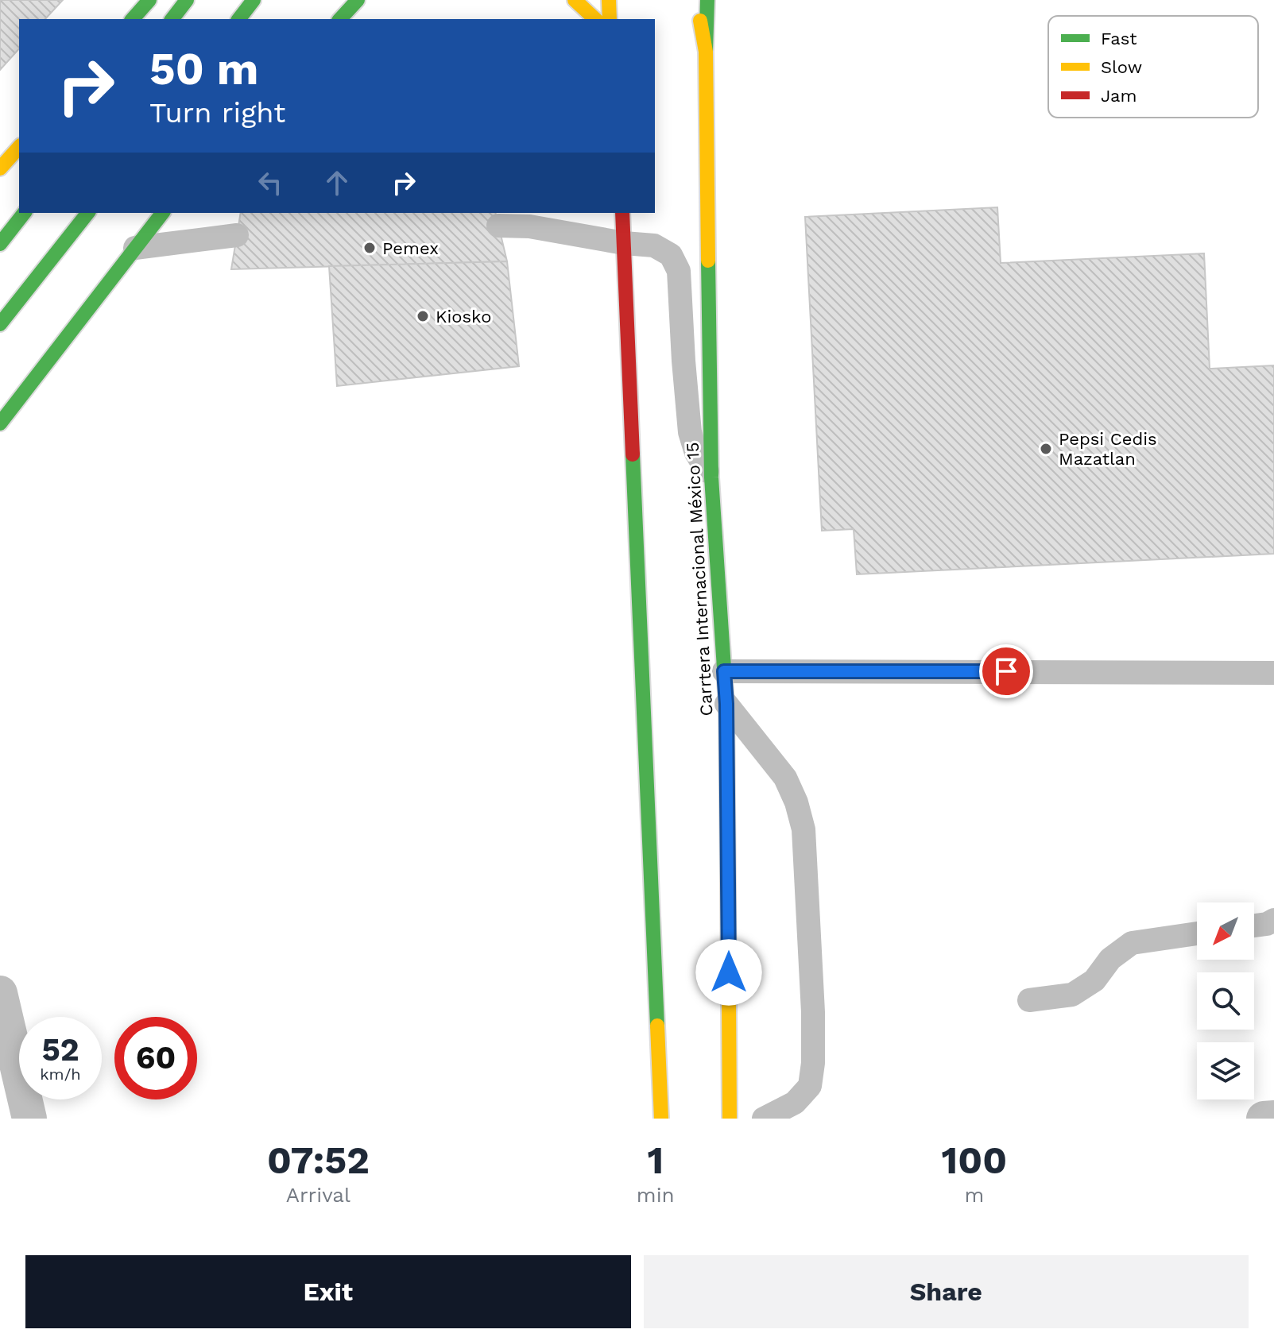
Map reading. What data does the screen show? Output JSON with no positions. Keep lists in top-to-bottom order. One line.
{"streets":{"main road":["Carrtera Internacional México 15"]},"places":["Pemex","Kiosko","Pepsi Cedis Mazatlan"],"legend":["Fast","Slow","Jam"],"north":"bottom left","page":{"turn":["50 m","Turn right"],"speed":"52 km/h","limit":"60","eta":["07:52","Arrival","1","min","100","m"],"buttons":["Exit","Share"]}}
